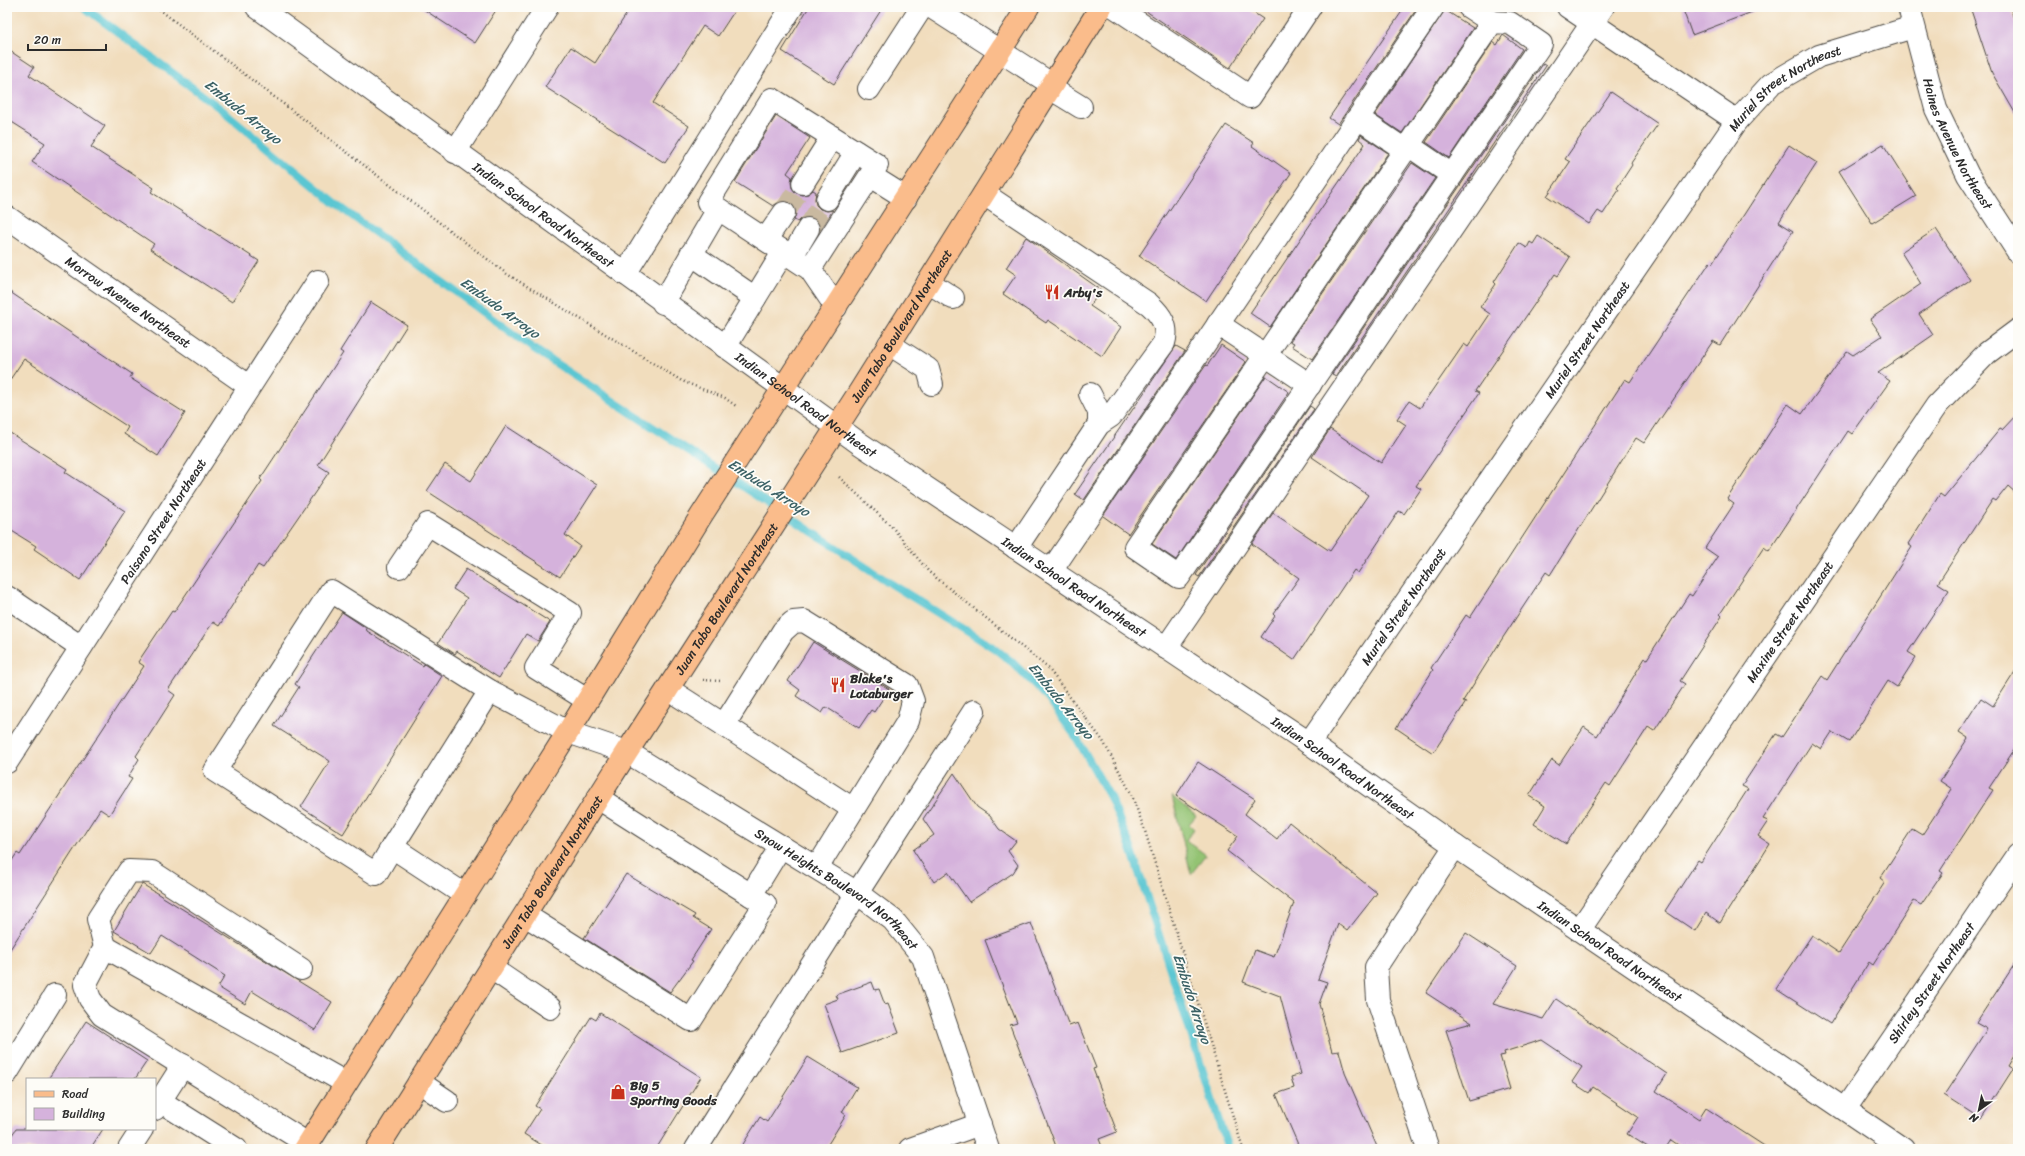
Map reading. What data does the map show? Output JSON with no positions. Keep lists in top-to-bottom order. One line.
{"streets":{"main road":["Juan Tabo Boulevard Northeast"],"street":["Muriel Street Northeast","Haines Avenue Northeast","Indian School Road Northeast","Morrow Avenue Northeast","Paisano Street Northeast","Maxine Street Northeast","Snow Heights Boulevard Northeast","Shirley Street Northeast"]},"crossings":[["Muriel Street Northeast","Haines Avenue Northeast"],["Muriel Street Northeast","Indian School Road Northeast"],["Indian School Road Northeast","Juan Tabo Boulevard Northeast"],["Indian School Road Northeast","Maxine Street Northeast"],["Indian School Road Northeast","Shirley Street Northeast"],["Morrow Avenue Northeast","Paisano Street Northeast"],["Juan Tabo Boulevard Northeast","Snow Heights Boulevard Northeast"]],"water":["Embudo Arroyo"],"places":{"restaurant":["Arby's","Blake's Lotaburger"],"shop":["Big 5 Sporting Goods"]},"legend":["Road","Building"],"scale_bar":"20 m","north":"bottom left"}
